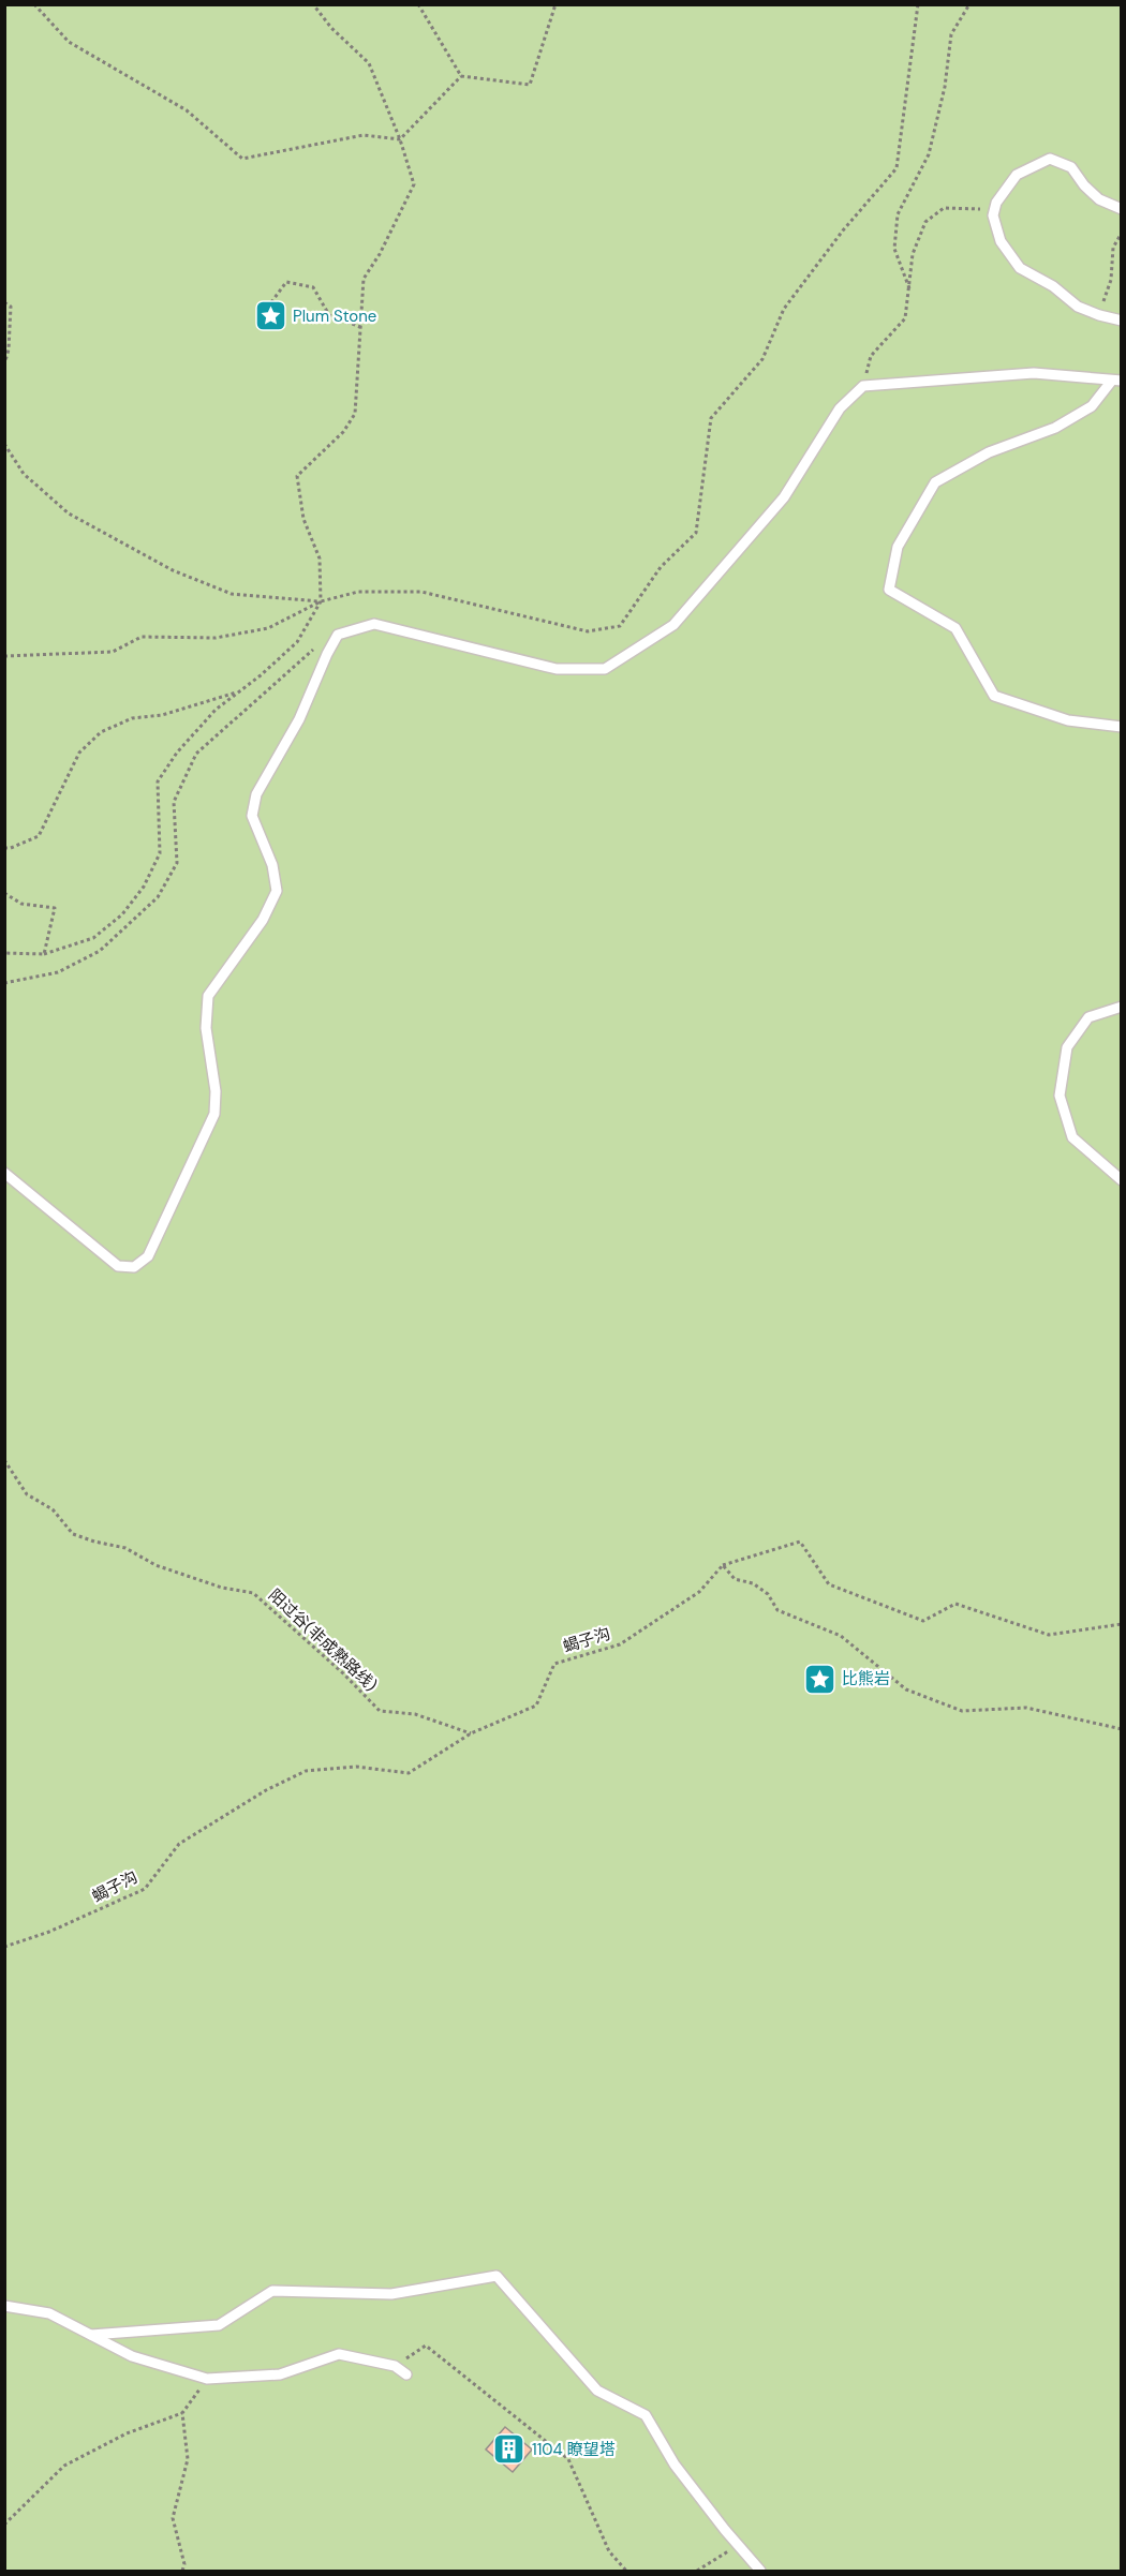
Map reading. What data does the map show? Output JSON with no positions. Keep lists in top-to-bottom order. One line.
{"streets":{"path":["阳过谷(非成熟路线)","蝎子沟"]},"crossings":[["阳过谷(非成熟路线)","蝎子沟"]],"places":{"place":["Plum Stone","比熊岩"],"building":["1104 瞭望塔"]}}
